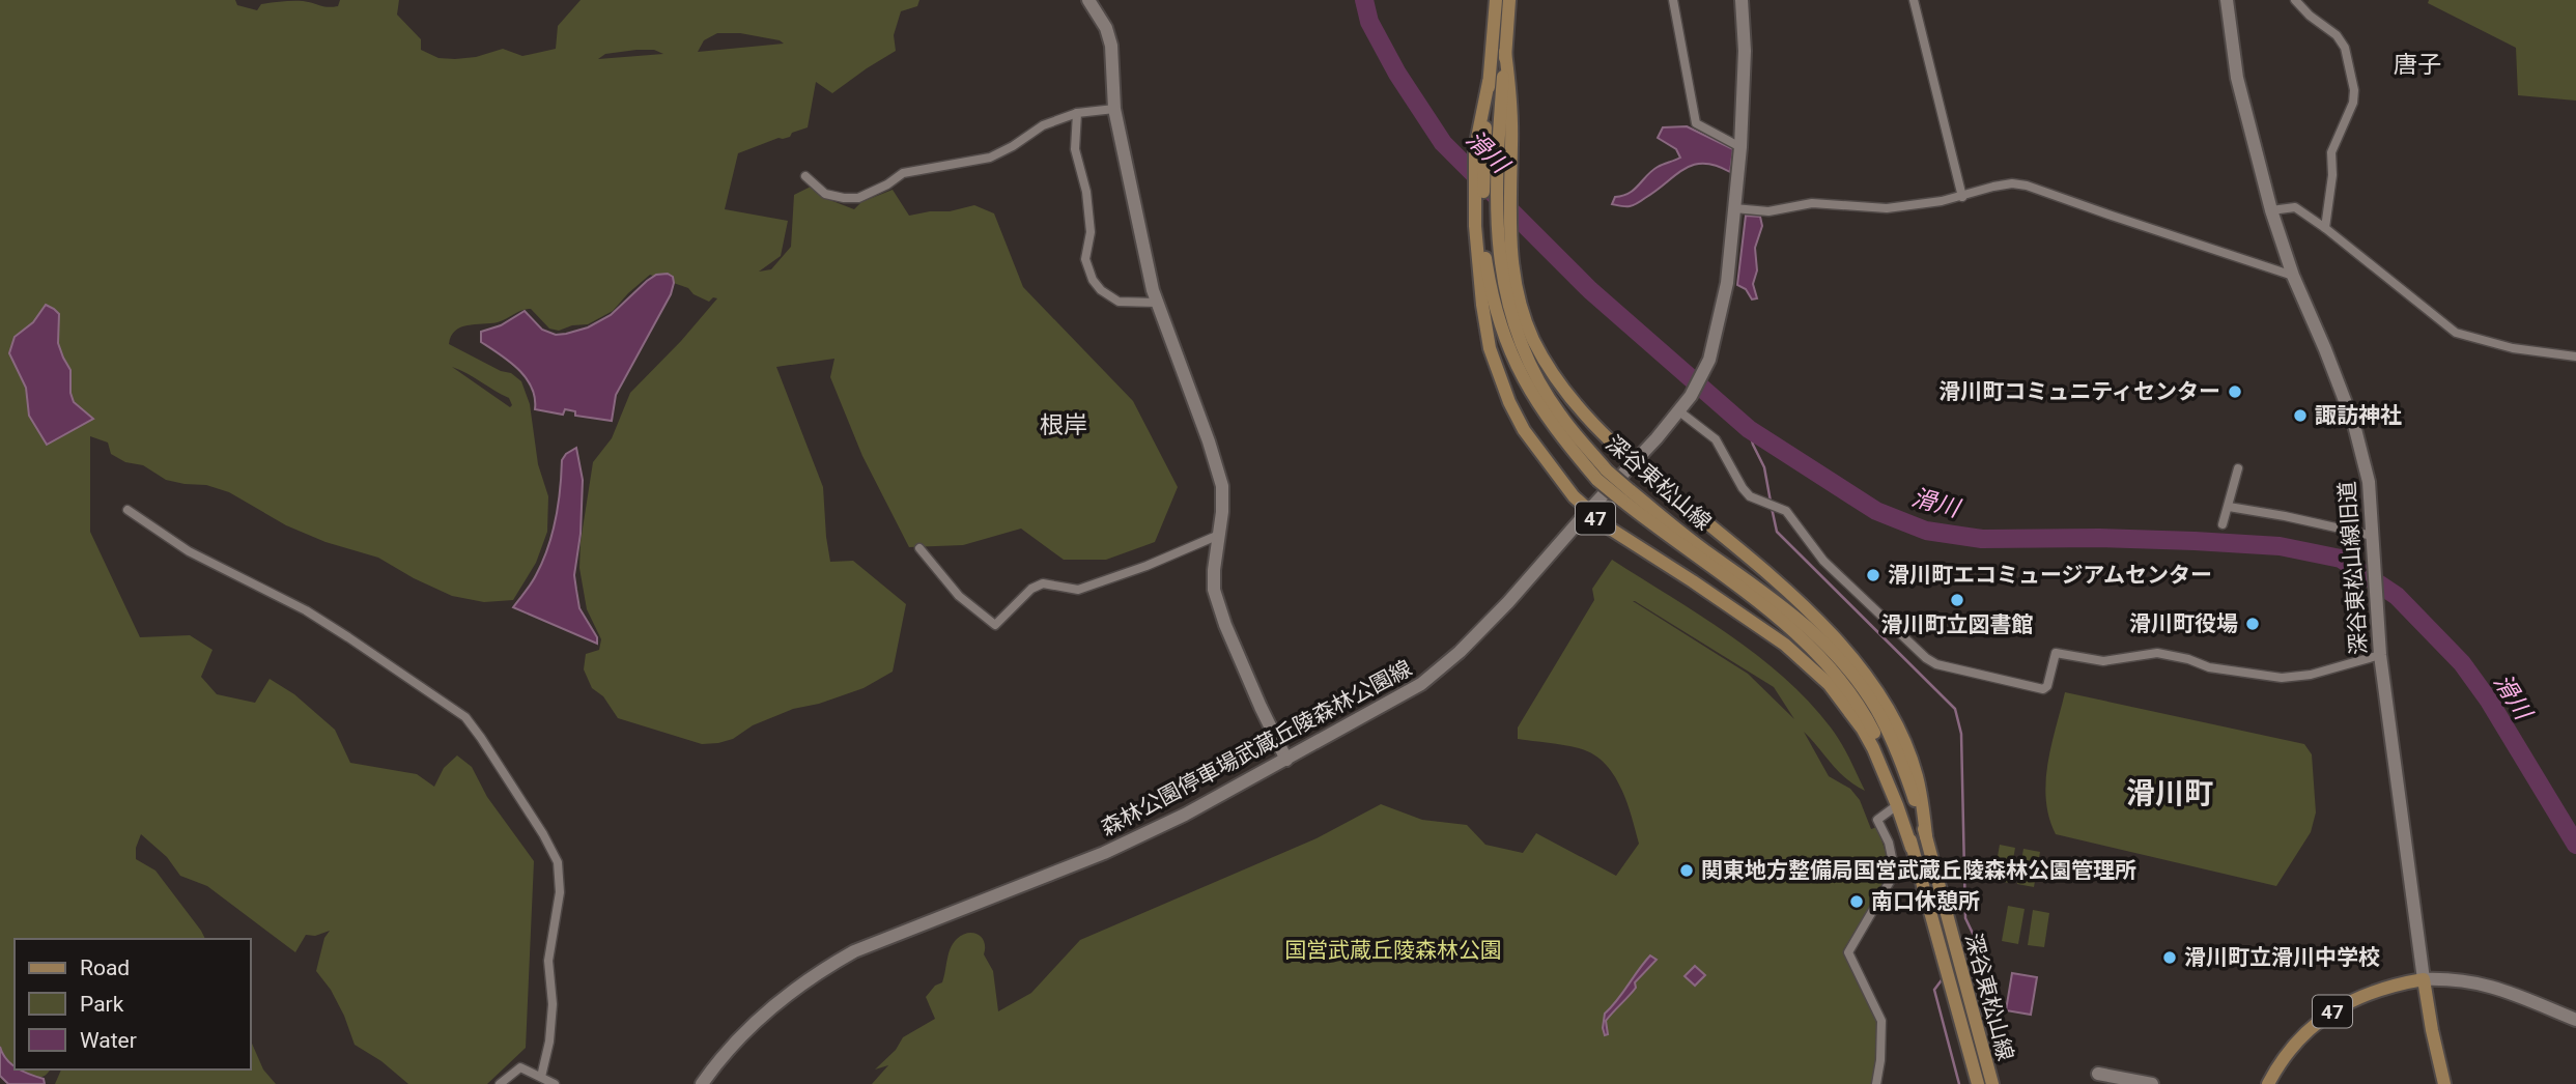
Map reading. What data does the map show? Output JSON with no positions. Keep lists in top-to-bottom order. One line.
{"streets":{"main road":["深谷東松山線","47"],"street":["深谷東松山線旧道","森林公園停車場武蔵丘陵森林公園線"]},"crossings":[["深谷東松山線","森林公園停車場武蔵丘陵森林公園線"],["47","深谷東松山線旧道"]],"districts":["唐子","根岸","滑川町"],"water":["滑川"],"parks":["国営武蔵丘陵森林公園"],"places":["滑川町コミュニティセンター","諏訪神社","滑川町エコミュージアムセンター","滑川町立図書館","滑川町役場","関東地方整備局国営武蔵丘陵森林公園管理所","南口休憩所","滑川町立滑川中学校"],"legend":["Road","Park","Water"]}
